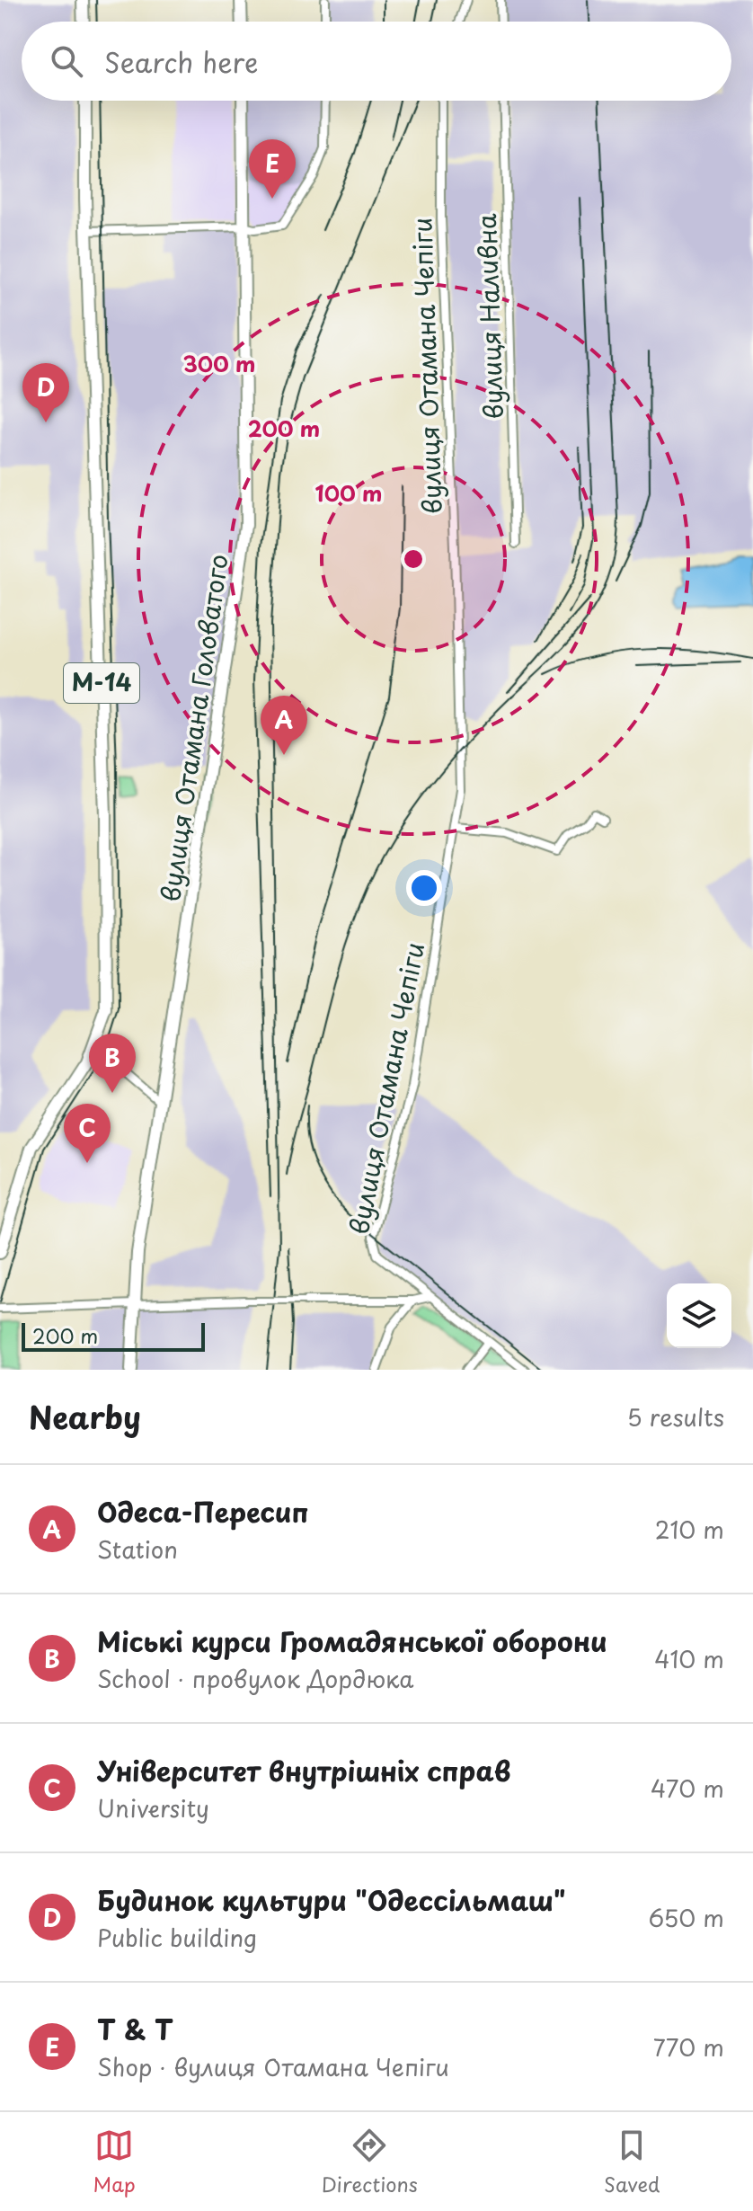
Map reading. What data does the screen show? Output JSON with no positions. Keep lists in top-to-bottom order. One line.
{"streets":{"main road":["М-14","вулиця Отамана Головатого"],"street":["вулиця Наливна","вулиця Отамана Чепіги"]},"scale_bar":"200 m","page":{"search":"Search here","pins":["E","D","A","B","C"],"scale":"200 m","heading":["Nearby","5 results"],"list":[{"mark":"A","name":"Одеса-Пересип","note":"Station","value":"210 m"},{"mark":"B","name":"Міські курси Громадянської оборони","note":"School · провулок Дордюка","value":"410 m"},{"mark":"C","name":"Університет внутрішніх справ","note":"University","value":"470 m"},{"mark":"D","name":"Будинок культури \"Одессільмаш\"","note":"Public building","value":"650 m"},{"mark":"E","name":"T & T","note":"Shop · вулиця Отамана Чепіги","value":"770 m"}],"nav":["Map","Directions","Saved"]},"rings":["300 m","200 m","100 m"]}
